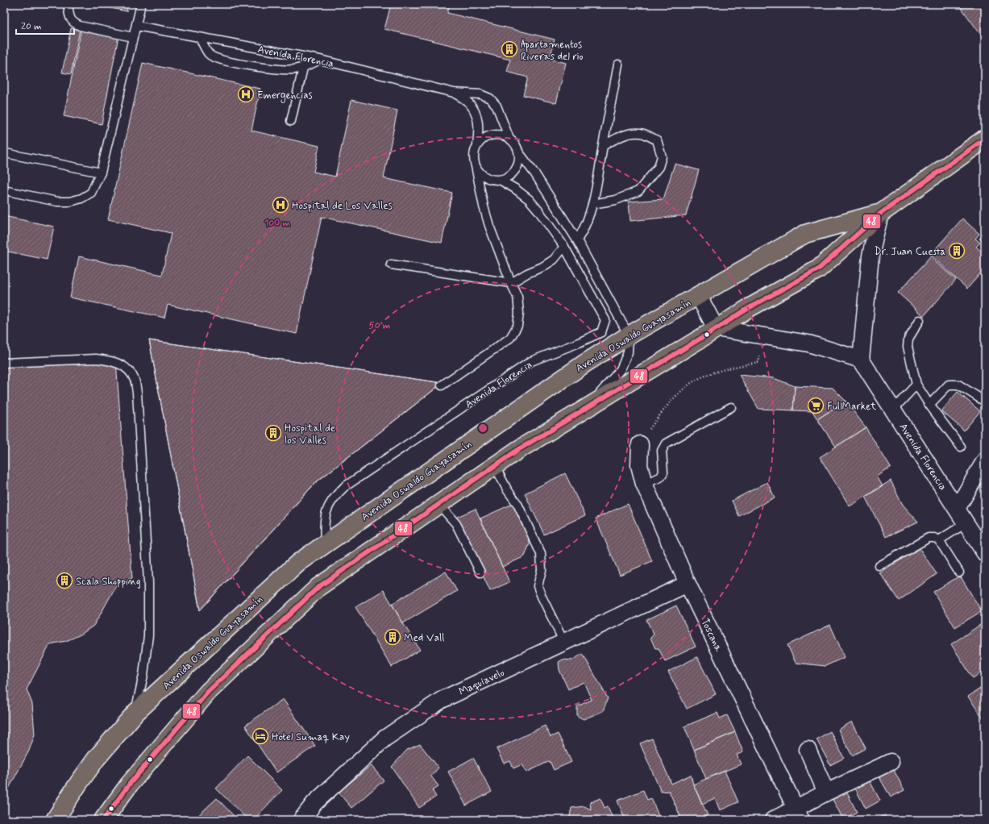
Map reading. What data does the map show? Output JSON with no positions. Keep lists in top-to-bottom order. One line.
{"streets":{"main road":["Avenida Oswaldo Guayasamín"],"street":["Avenida Florencia","Toscana","Maquiavelo"]},"crossings":[["Avenida Florencia","Avenida Oswaldo Guayasamín"],["Toscana","Maquiavelo"]],"places":{"building":["Apartamentos Riveras del rio","Dr. Juan Cuesta","Hospital de los Valles","Scala Shopping","Med Vall"],"hospital":["Emergencias","Hospital de Los Valles"],"supermarket":["FullMarket"],"hotel":["Hotel Sumaq Kay"]},"lines":["transit line 48"],"scale_bar":"20 m","rings":["100 m","50 m"]}
